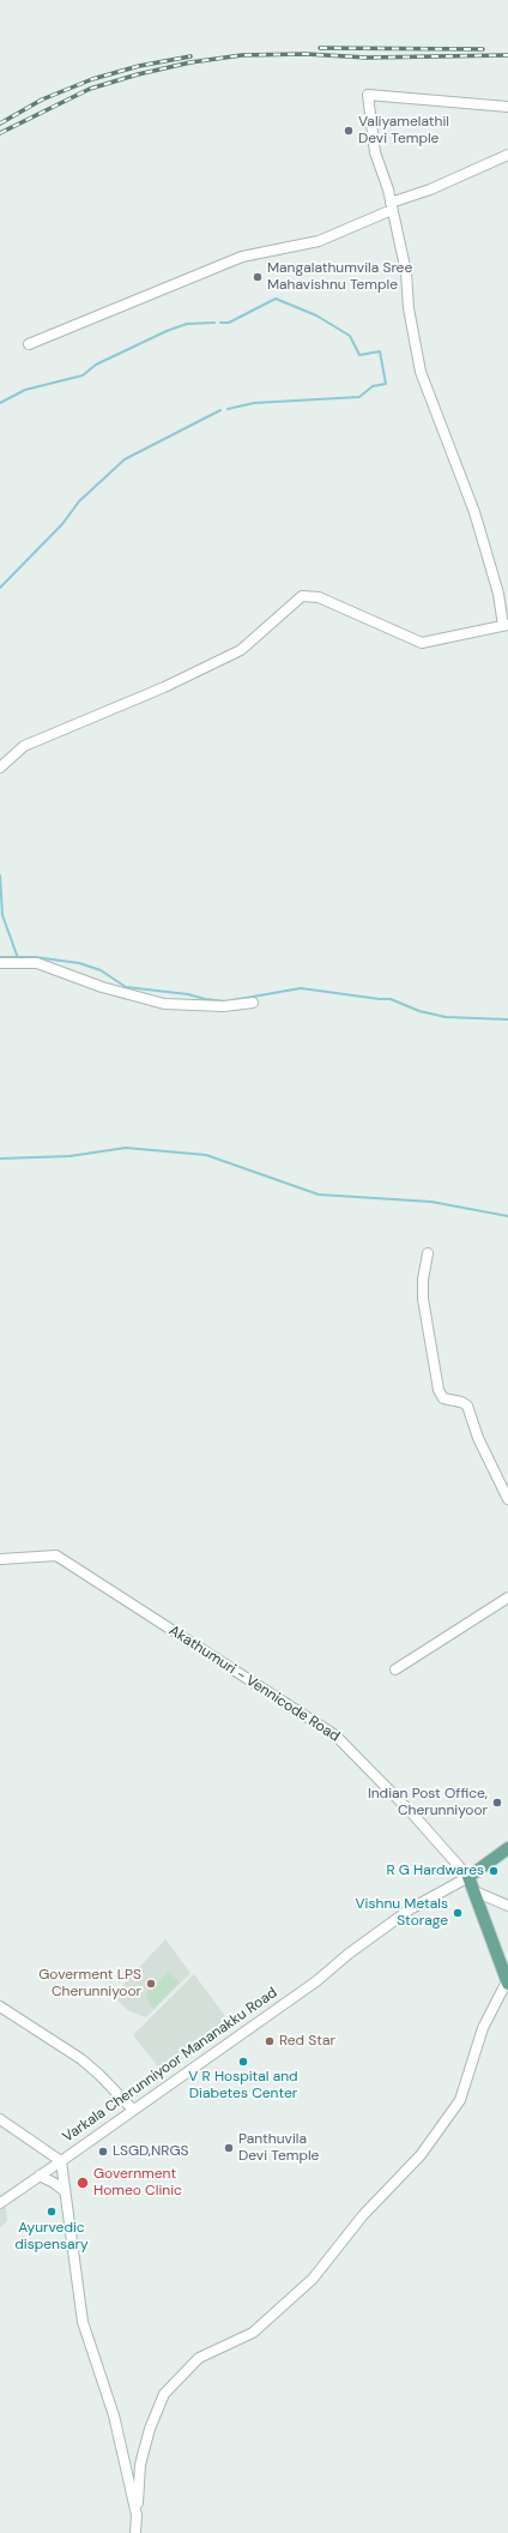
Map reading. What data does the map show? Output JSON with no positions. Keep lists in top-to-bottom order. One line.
{"streets":{"main road":["Varkala Cherunniyoor Mananakku Road"],"street":["Akathumuri - Vennicode Road"]},"crossings":[["Akathumuri - Vennicode Road","Varkala Cherunniyoor Mananakku Road"]],"places":["Valiyamelathil Devi Temple","Mangalathumvila Sree Mahavishnu Temple","Indian Post Office, Cherunniyoor","R G Hardwares","Vishnu Metals Storage","Goverment LPS Cherunniyoor","Red Star","V R Hospital and Diabetes Center","Panthuvila Devi Temple","LSGD,NRGS","Government Homeo Clinic","Ayurvedic dispensary"]}
